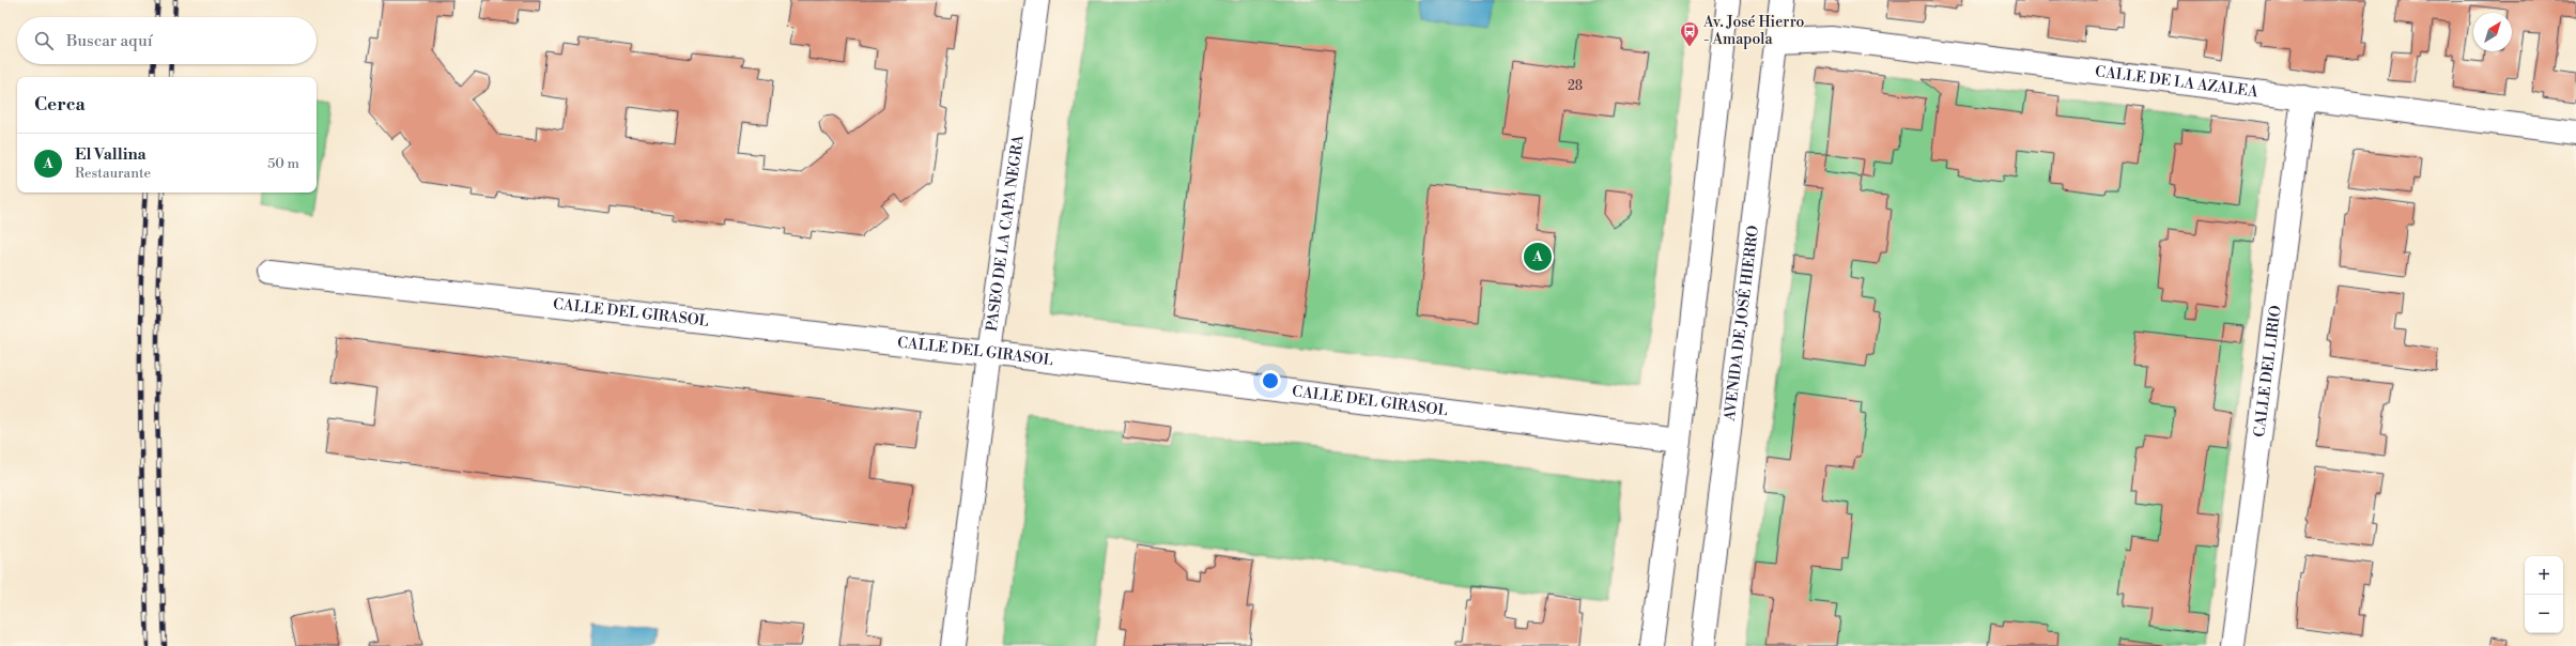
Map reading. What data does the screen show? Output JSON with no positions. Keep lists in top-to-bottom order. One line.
{"streets":{"street":["CALLE DE LA AZALEA","PASEO DE LA CAPA NEGRA","CALLE DEL GIRASOL","AVENIDA DE JOSÉ HIERRO","CALLE DEL LIRIO"]},"crossings":[["CALLE DE LA AZALEA","AVENIDA DE JOSÉ HIERRO"],["CALLE DE LA AZALEA","CALLE DEL LIRIO"],["PASEO DE LA CAPA NEGRA","CALLE DEL GIRASOL"]],"places":{"bus stop":["Av. José Hierro - Amapola"]},"house_numbers":["28"],"north":"top right","page":{"search":"Buscar aquí","heading":"Cerca","list":[{"mark":"A","name":"El Vallina","note":"Restaurante","value":"50 m"}],"pins":"A","map_buttons":["+","−"]}}
